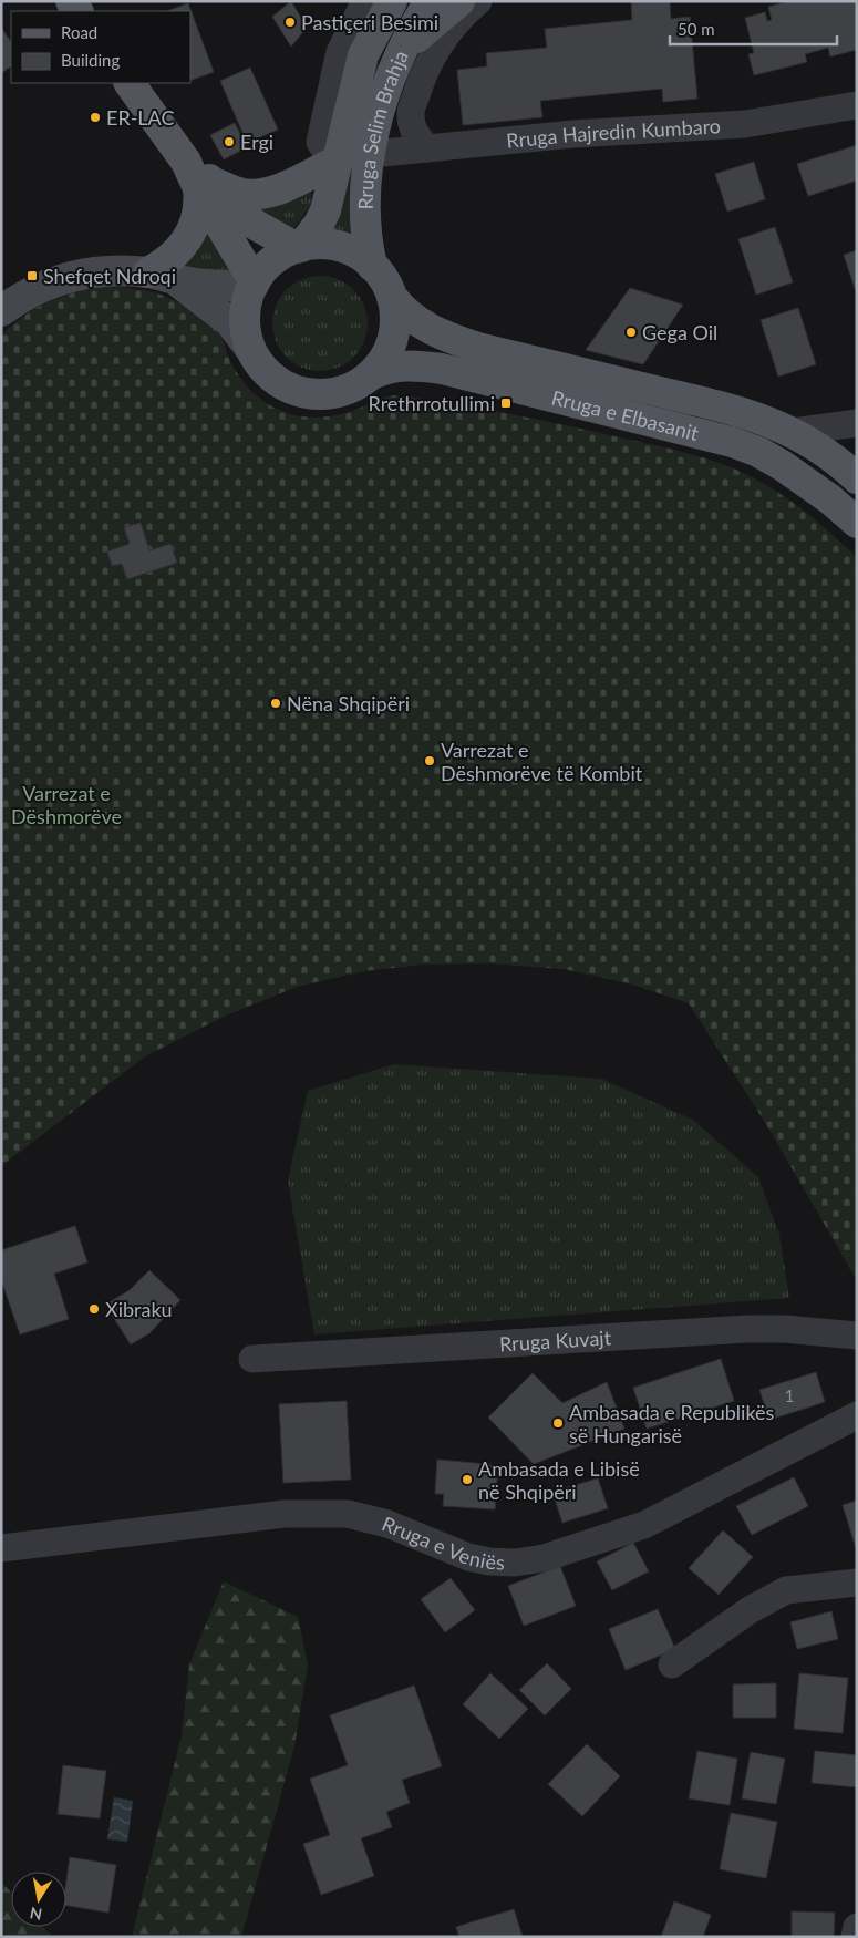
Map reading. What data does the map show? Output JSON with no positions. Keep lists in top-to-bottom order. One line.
{"streets":{"main road":["Rruga Selim Brahja","Rruga e Elbasanit"],"street":["Rruga Hajredin Kumbaro","Rruga Kuvajt","Rruga e Veniës"]},"crossings":[["Rruga Selim Brahja","Rruga Hajredin Kumbaro"],["Rruga Selim Brahja","Rruga e Elbasanit"]],"parks":["Varrezat e Dëshmorëve"],"places":{"other":["Pastiçeri Besimi","ER-LAC","Ergi","Gega Oil","Nëna Shqipëri","Varrezat e Dëshmorëve të Kombit","Xibraku","Ambasada e Republikës së Hungarisë","Ambasada e Libisë në Shqipëri"],"transit":["Shefqet Ndroqi","Rrethrrotullimi"]},"house_numbers":["1"],"legend":["Road","Building"],"scale_bar":"50 m","north":"bottom"}
